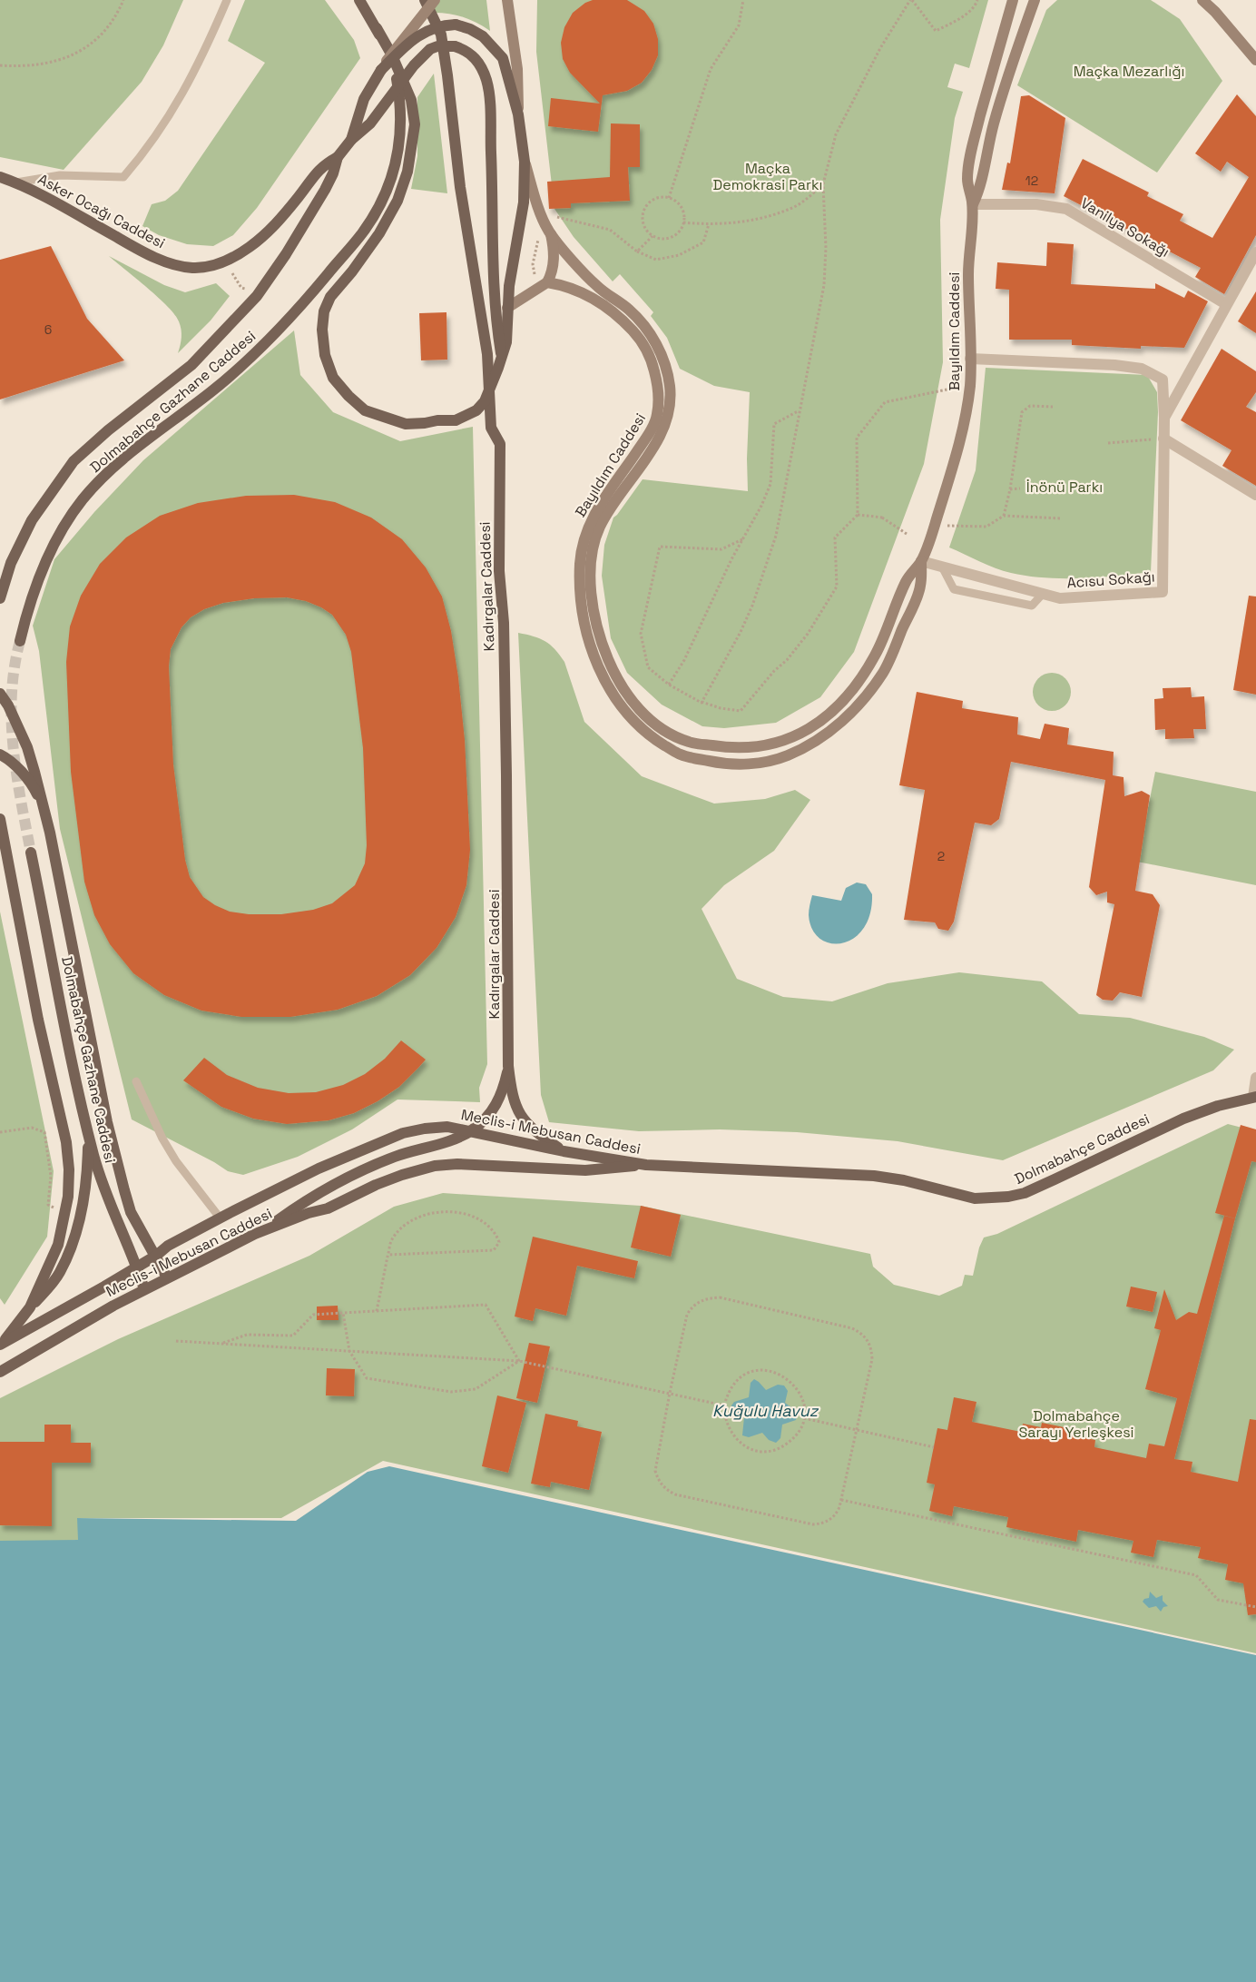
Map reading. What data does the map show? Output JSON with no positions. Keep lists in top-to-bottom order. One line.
{"streets":{"main road":["Asker Ocağı Caddesi","Bayıldım Caddesi","Dolmabahçe Gazhane Caddesi","Kadırgalar Caddesi","Meclis-i Mebusan Caddesi","Dolmabahçe Caddesi"],"street":["Vanilya Sokağı","Acısu Sokağı"]},"crossings":[["Asker Ocağı Caddesi","Dolmabahçe Gazhane Caddesi"],["Vanilya Sokağı","Bayıldım Caddesi"],["Vanilya Sokağı","Acısu Sokağı"],["Bayıldım Caddesi","Acısu Sokağı"],["Bayıldım Caddesi","Kadırgalar Caddesi"],["Dolmabahçe Gazhane Caddesi","Meclis-i Mebusan Caddesi"],["Kadırgalar Caddesi","Meclis-i Mebusan Caddesi"],["Meclis-i Mebusan Caddesi","Dolmabahçe Caddesi"]],"water":["Kuğulu Havuz"],"parks":["Maçka Mezarlığı","Maçka Demokrasi Parkı","İnönü Parkı","Dolmabahçe Sarayı Yerleşkesi"],"house_numbers":["12","6","2"]}
